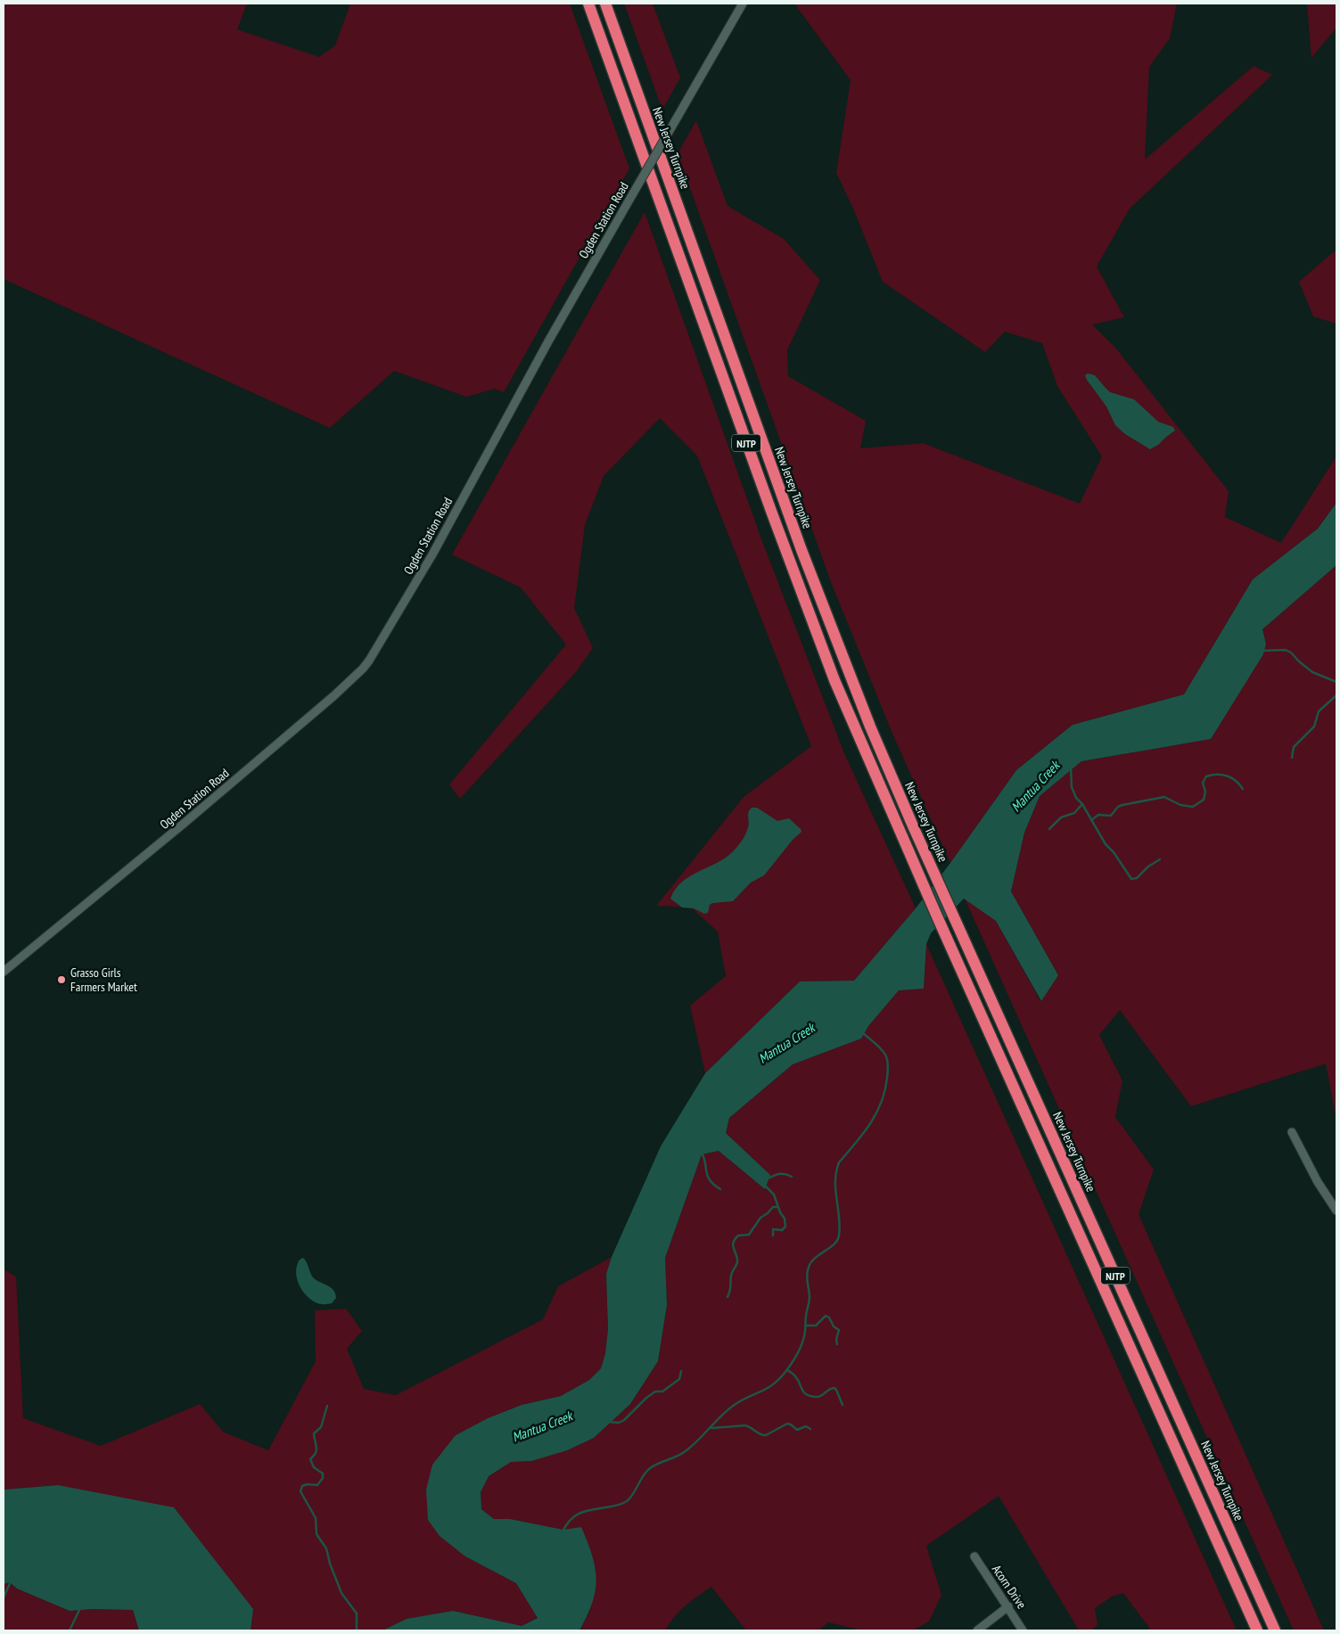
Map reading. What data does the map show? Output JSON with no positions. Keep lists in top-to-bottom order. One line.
{"streets":{"highway":["New Jersey Turnpike","NJTP"],"street":["Ogden Station Road","Acorn Drive"]},"water":["Mantua Creek"],"places":["Grasso Girls Farmers Market"]}
